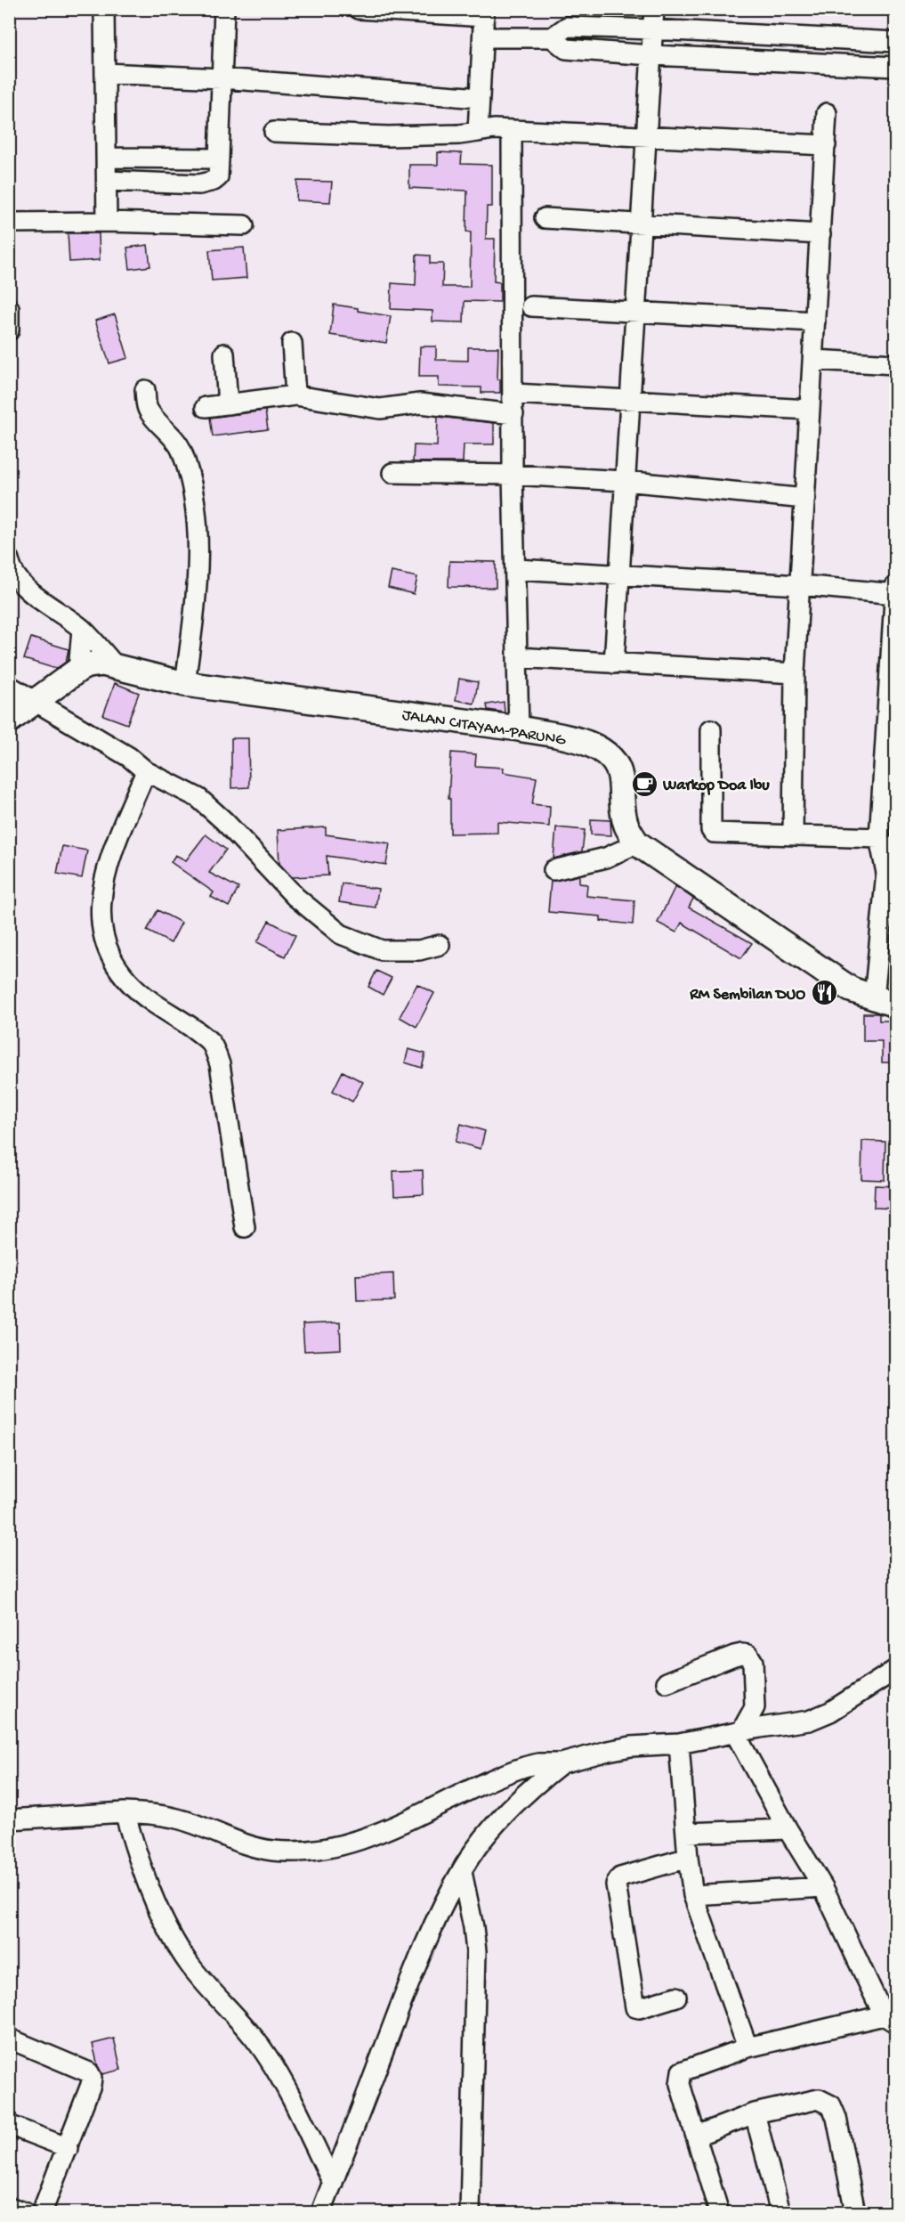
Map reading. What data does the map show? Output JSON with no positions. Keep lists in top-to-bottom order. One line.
{"streets":{"street":["JALAN CITAYAM-PARUNG"]},"places":{"cafe":["Warkop Doa Ibu"],"restaurant":["RM Sembilan DUO"]}}
